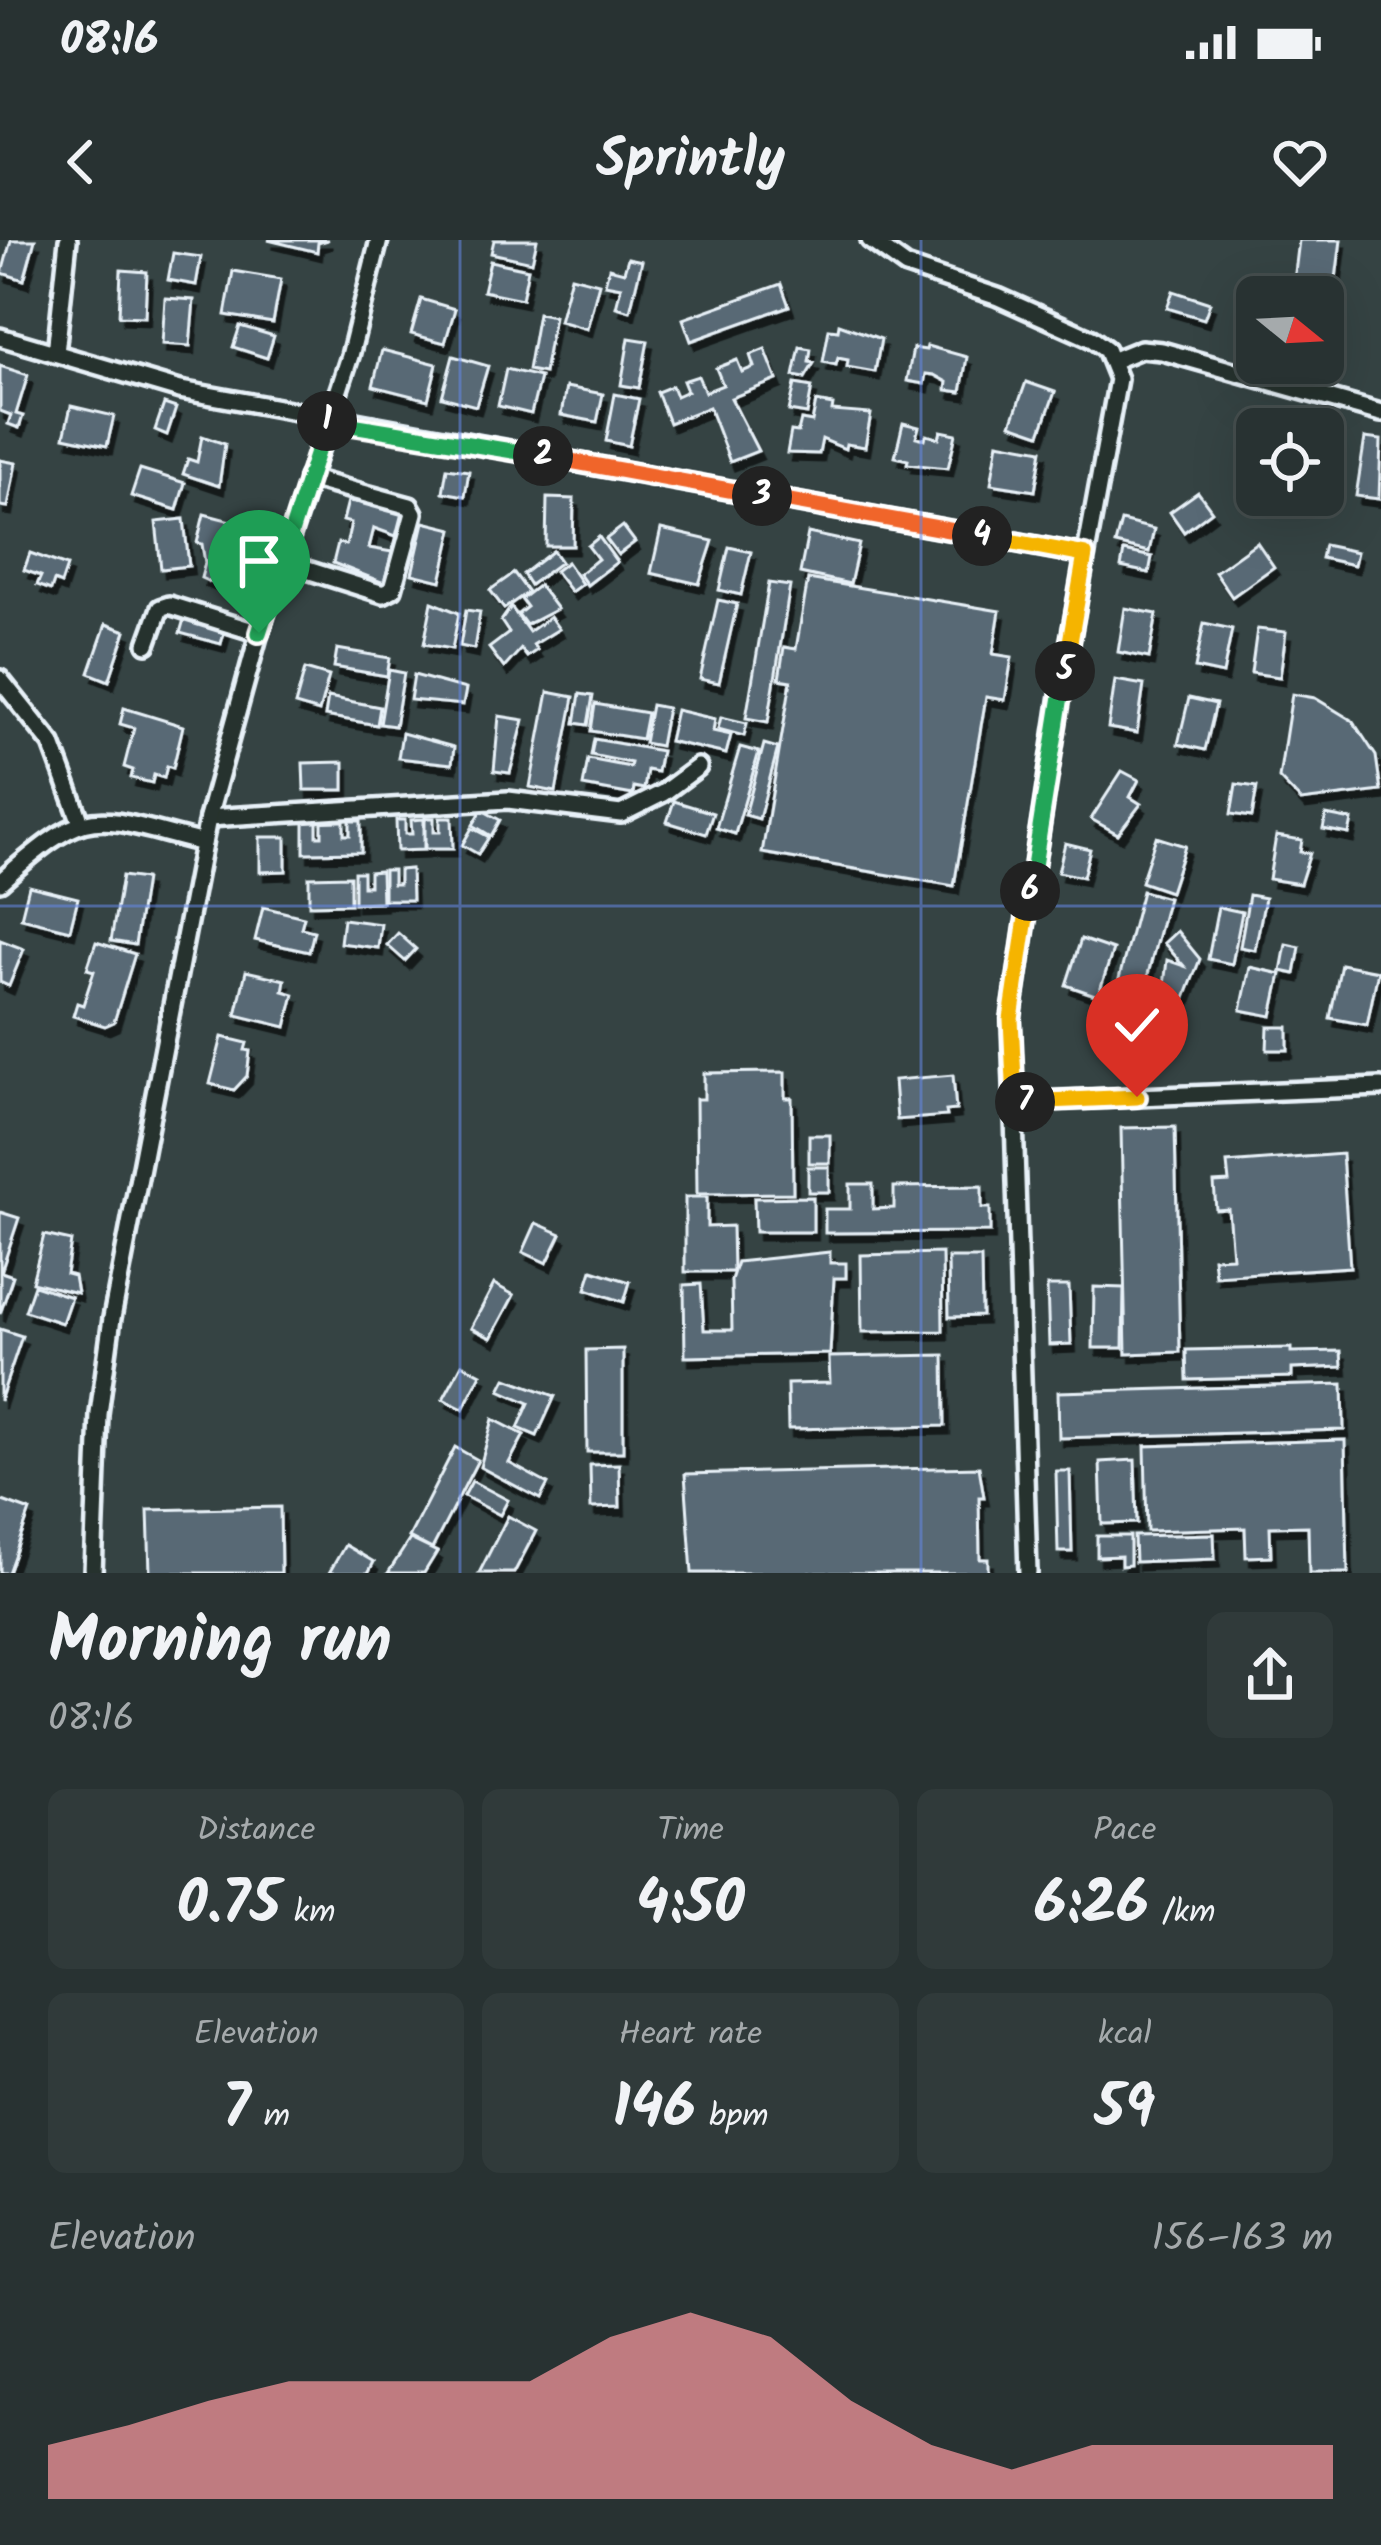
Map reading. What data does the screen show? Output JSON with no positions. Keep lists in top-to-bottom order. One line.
{"north":"right","page":{"status":"08:16","header":"Sprintly","pins":["1","2","3","4","5","6","7"],"heading":["Morning run","08:16"],"stats":[["Distance","0.75 km"],["Time","4:50"],["Pace","6:26 /km"],["Elevation","7 m"],["Heart rate","146 bpm"],["kcal","59"]],"chart":["Elevation","156–163 m"]}}
